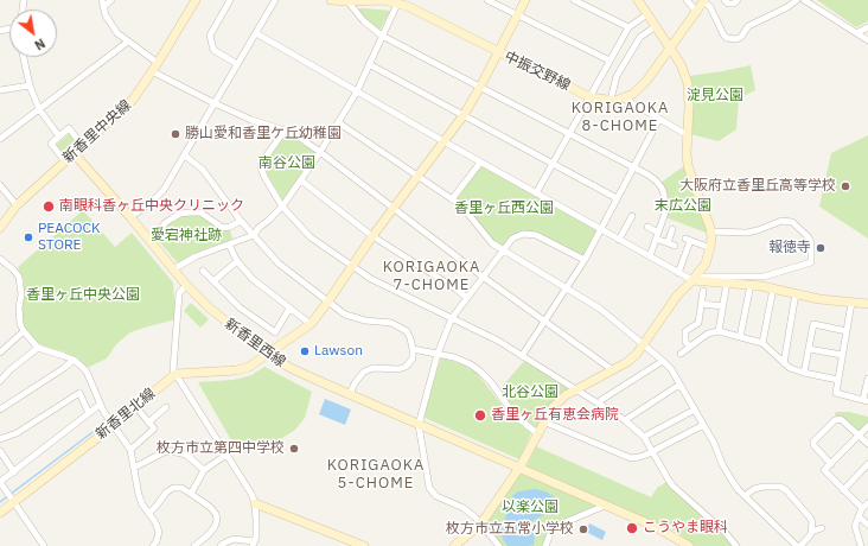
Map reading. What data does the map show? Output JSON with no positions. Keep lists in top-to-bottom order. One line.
{"streets":{"street":["中振交野線","新香里中央線","新香里西線","新香里北線"]},"crossings":[["新香里中央線","新香里西線"]],"districts":["KORIGAOKA 8-CHOME","KORIGAOKA 7-CHOME","KORIGAOKA 5-CHOME"],"parks":["淀見公園","南谷公園","末広公園","香里ヶ丘西公園","愛宕神社跡","香里ヶ丘中央公園","北谷公園","以楽公園"],"places":["勝山愛和香里ケ丘幼稚園","大阪府立香里丘高等学校","南眼科香ヶ丘中央クリニック","PEACOCK STORE","報徳寺","Lawson","香里ヶ丘有恵会病院","枚方市立第四中学校","こうやま眼科","枚方市立五常小学校"],"north":"bottom right"}
